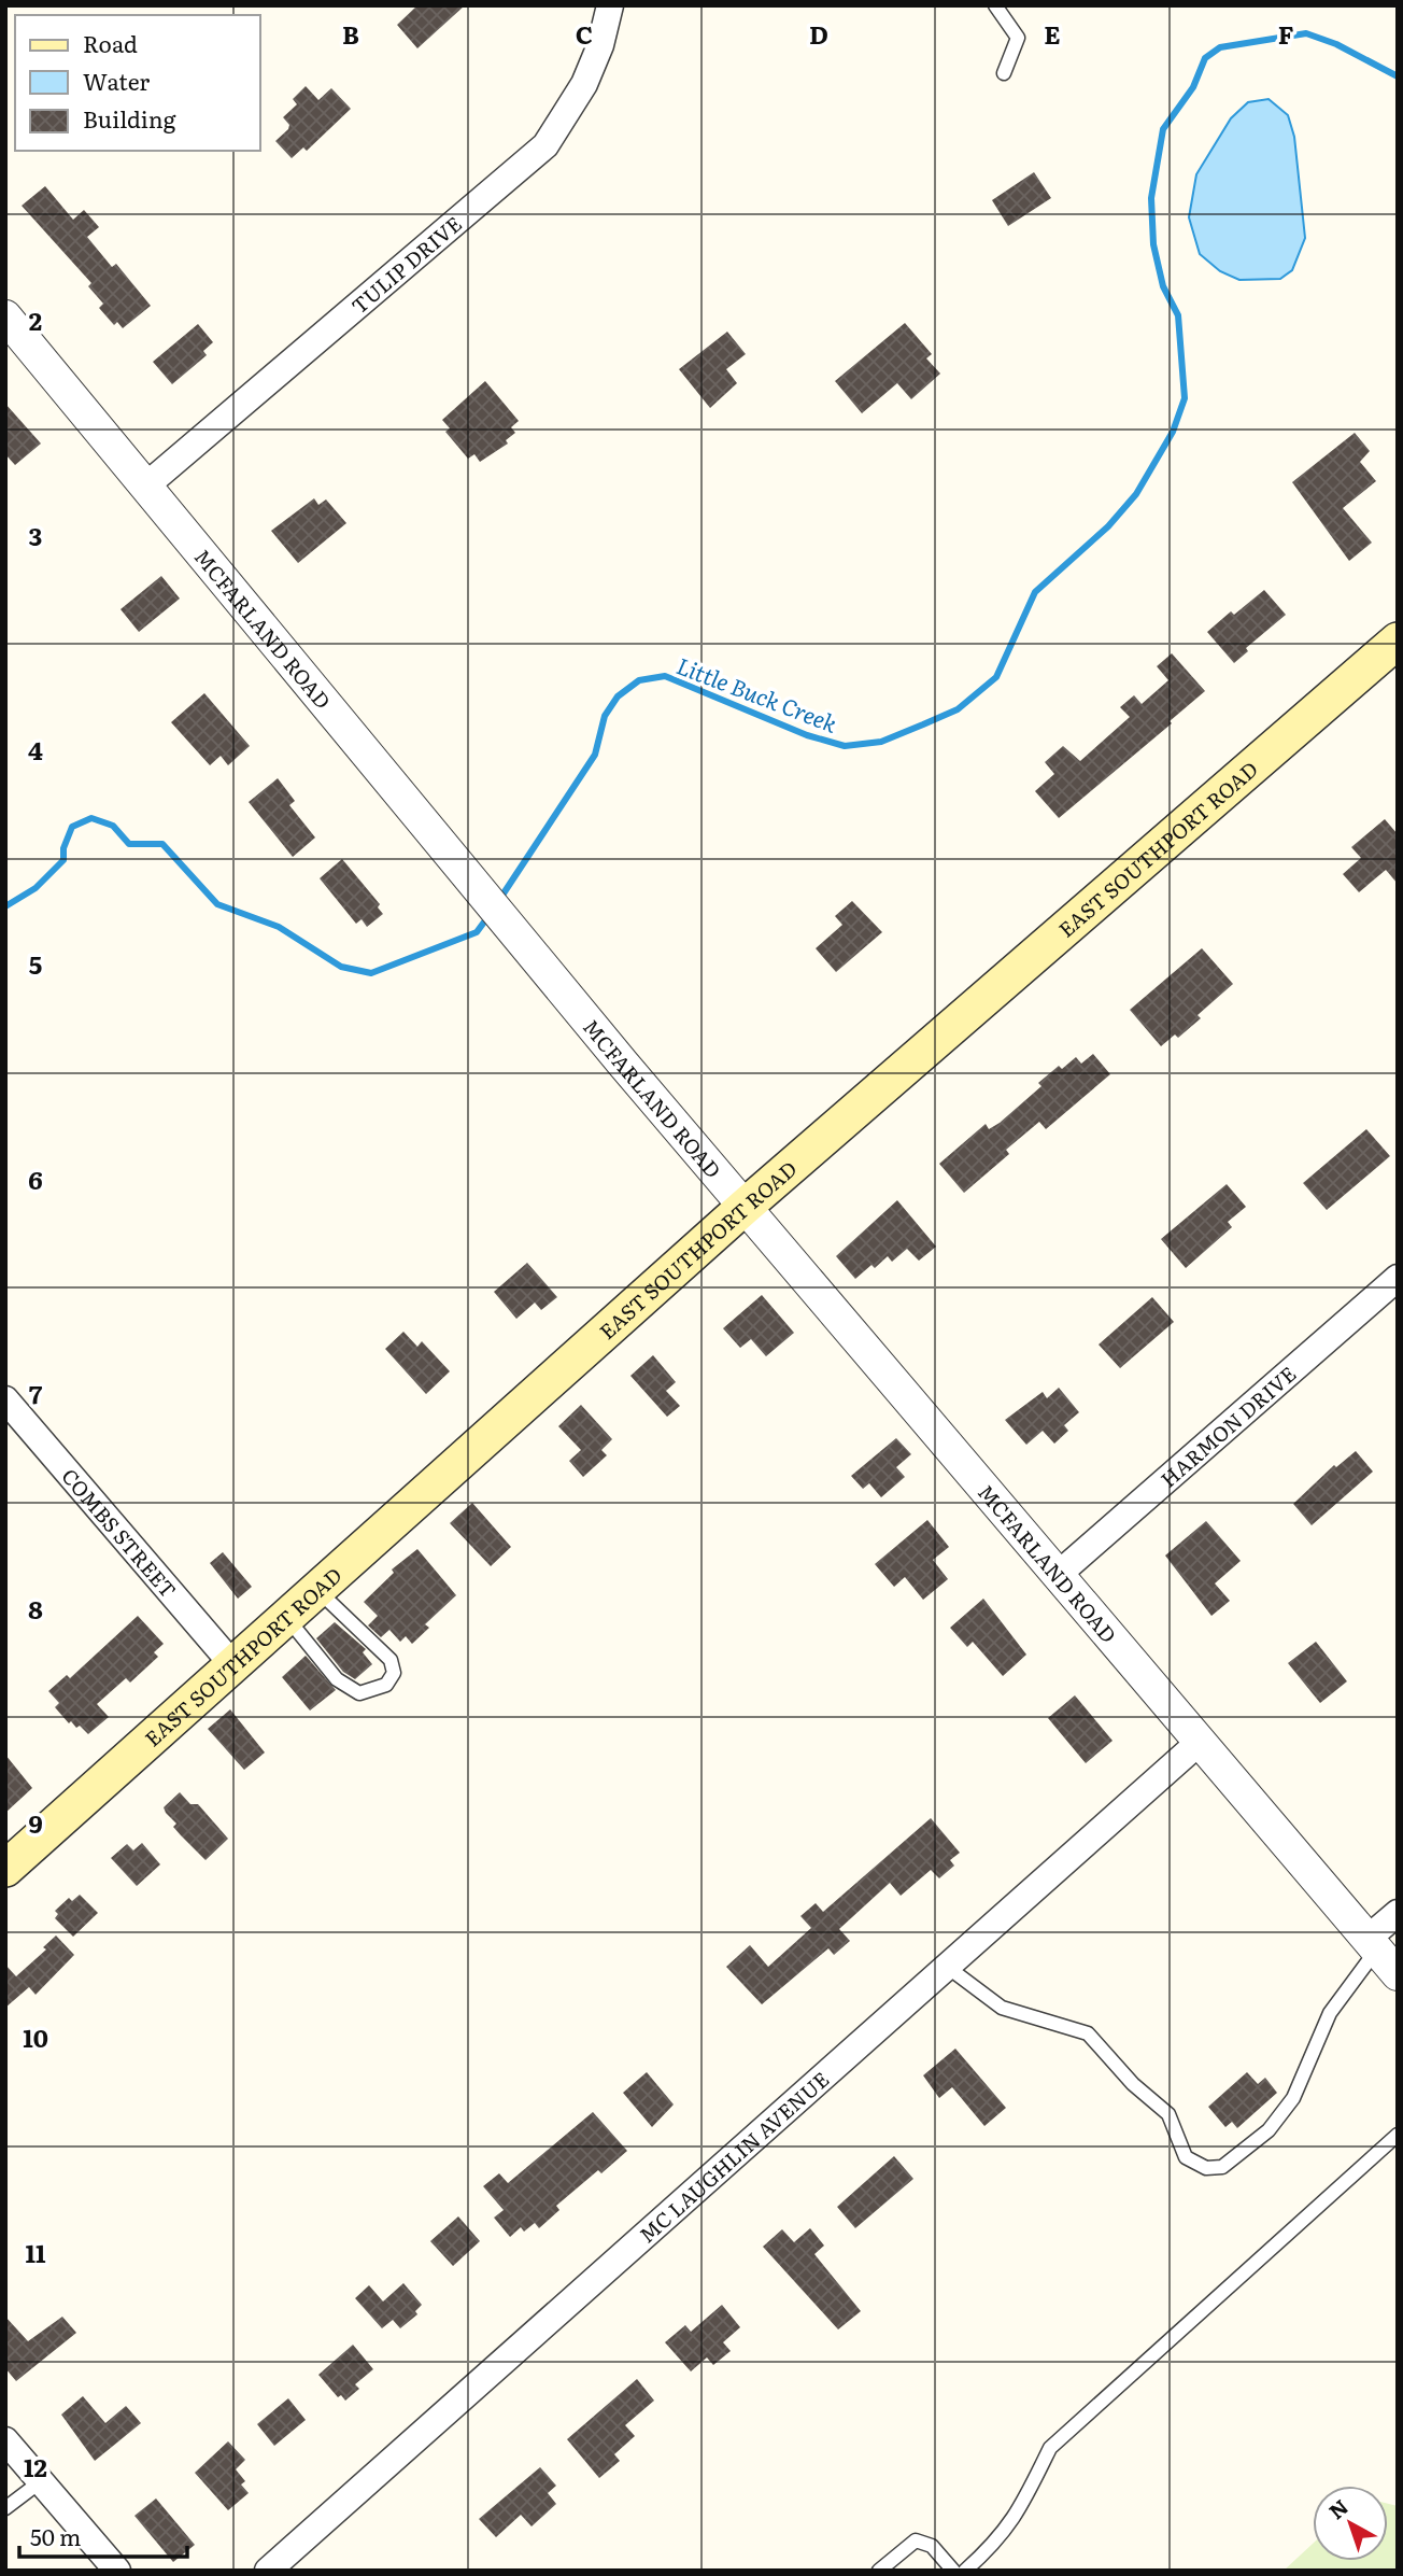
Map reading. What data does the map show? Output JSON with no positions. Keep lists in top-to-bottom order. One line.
{"streets":{"main road":["EAST SOUTHPORT ROAD"],"street":["TULIP DRIVE","MCFARLAND ROAD","HARMON DRIVE","COMBS STREET","MC LAUGHLIN AVENUE"]},"crossings":[["TULIP DRIVE","MCFARLAND ROAD"],["MCFARLAND ROAD","EAST SOUTHPORT ROAD"],["MCFARLAND ROAD","HARMON DRIVE"],["MCFARLAND ROAD","MC LAUGHLIN AVENUE"],["EAST SOUTHPORT ROAD","COMBS STREET"]],"water":["Little Buck Creek"],"legend":["Road","Water","Building"],"scale_bar":"50 m","north":"top left","grid":{"columns":["B","C","D","E","F"],"rows":["2","3","4","5","6","7","8","9","10","11","12"]}}
